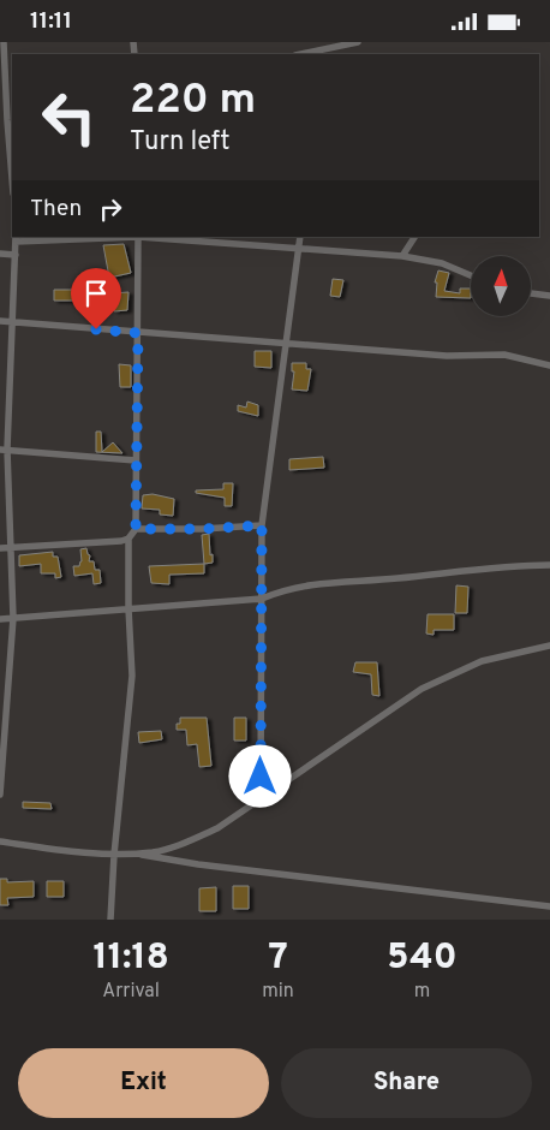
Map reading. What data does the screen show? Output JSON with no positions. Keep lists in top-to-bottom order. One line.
{"north":"top","page":{"status":"11:11","turn":["220 m","Turn left"],"then":"Then","eta":["11:18","Arrival","7","min","540","m"],"buttons":["Exit","Share"]}}
